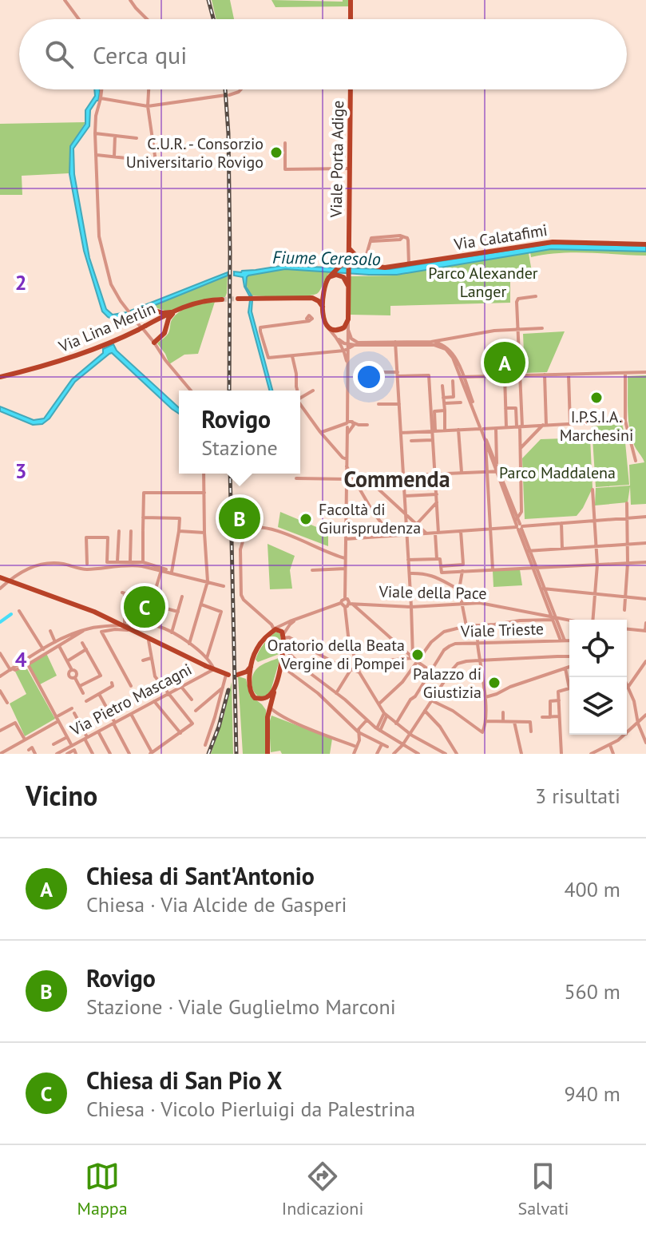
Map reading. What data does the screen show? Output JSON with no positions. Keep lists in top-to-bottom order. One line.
{"streets":{"main road":["Viale Porta Adige","Via Calatafimi","Via Lina Merlin"],"street":["Viale della Pace","Viale Trieste","Via Pietro Mascagni"]},"crossings":[["Viale Porta Adige","Via Calatafimi"]],"districts":["Commenda"],"water":["Fiume Ceresolo"],"parks":["Parco Alexander Langer","Parco Maddalena"],"places":["C.U.R. - Consorzio Universitario Rovigo","I.P.S.I.A. Marchesini","Facoltà di Giurisprudenza","Oratorio della Beata Vergine di Pompei","Palazzo di Giustizia"],"page":{"search":"Cerca qui","pins":["A","B","C"],"popup":["Rovigo","Stazione"],"heading":["Vicino","3 risultati"],"list":[{"mark":"A","name":"Chiesa di Sant'Antonio","note":"Chiesa · Via Alcide de Gasperi","value":"400 m"},{"mark":"B","name":"Rovigo","note":"Stazione · Viale Guglielmo Marconi","value":"560 m"},{"mark":"C","name":"Chiesa di San Pio X","note":"Chiesa · Vicolo Pierluigi da Palestrina","value":"940 m"}],"nav":["Mappa","Indicazioni","Salvati"]},"grid":{"rows":["2","3","4"]}}
